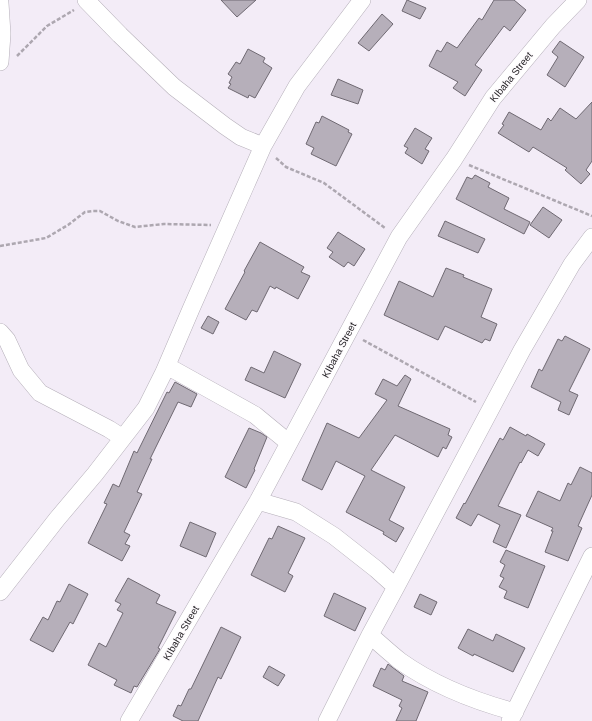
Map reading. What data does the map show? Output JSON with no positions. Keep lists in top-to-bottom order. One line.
{"streets":{"street":["KIbaha Street"]}}
